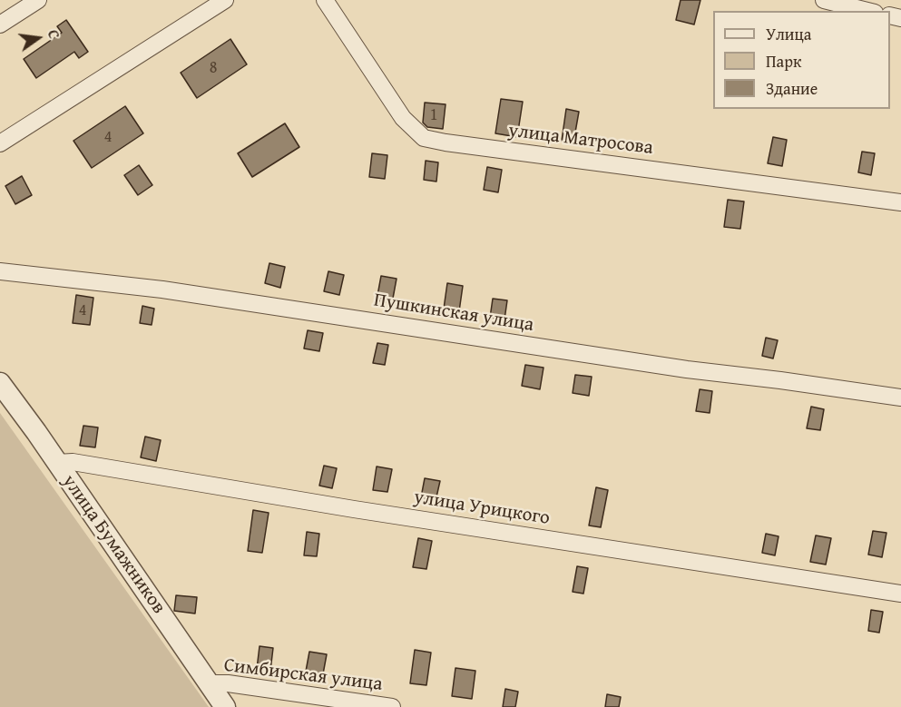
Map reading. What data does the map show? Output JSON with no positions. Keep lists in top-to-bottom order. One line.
{"streets":{"street":["улица Матросова","Пушкинская улица","улица Урицкого","улица Бумажников","Симбирская улица"]},"crossings":[["улица Урицкого","улица Бумажников"],["улица Бумажников","Симбирская улица"]],"house_numbers":["8","1","4","4"],"legend":["Улица","Парк","Здание"],"north":"right"}
